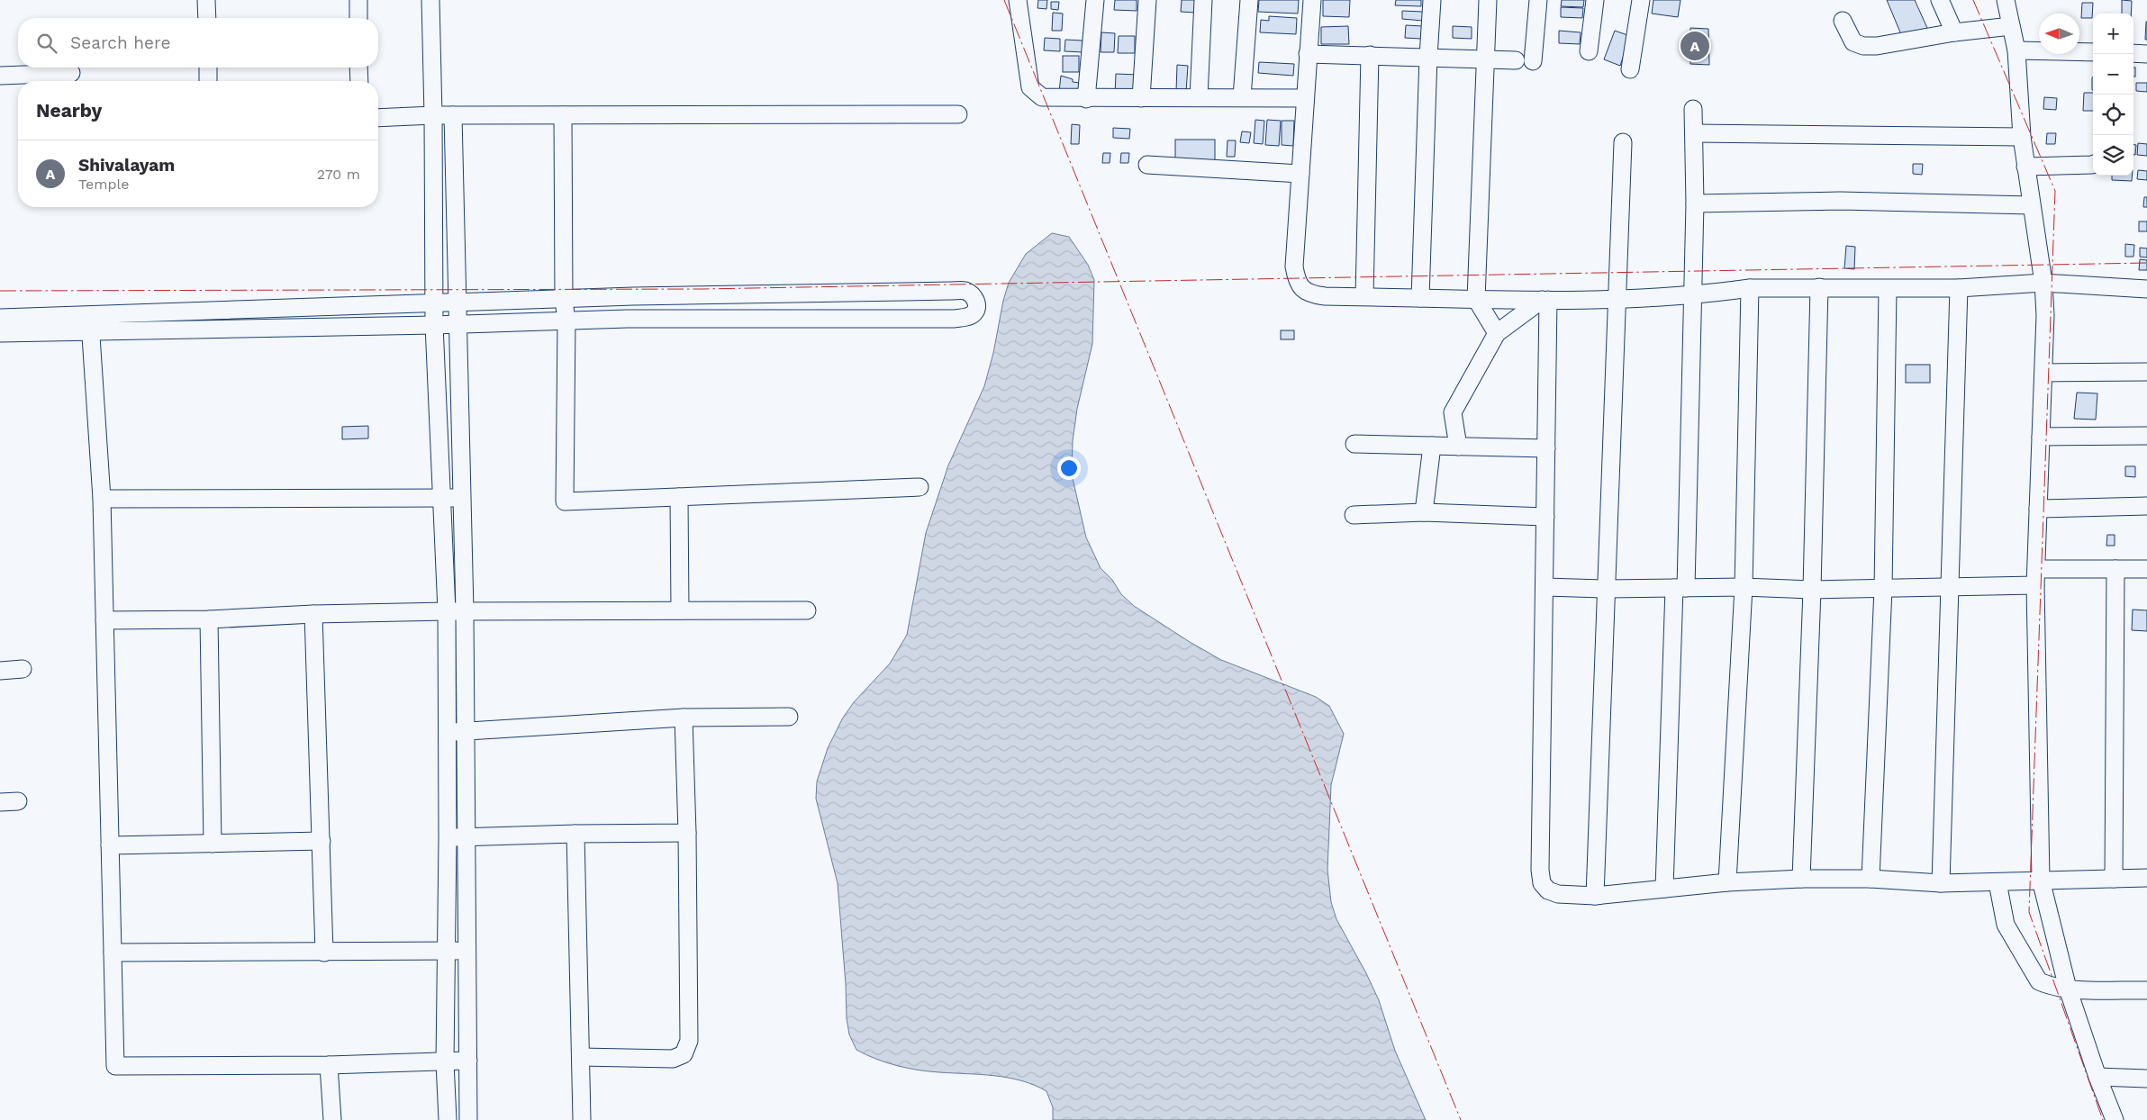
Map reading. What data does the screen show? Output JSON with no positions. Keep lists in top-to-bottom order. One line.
{"north":"left","page":{"map_buttons":["+","−"],"search":"Search here","pins":"A","heading":"Nearby","list":[{"mark":"A","name":"Shivalayam","note":"Temple","value":"270 m"}]}}
